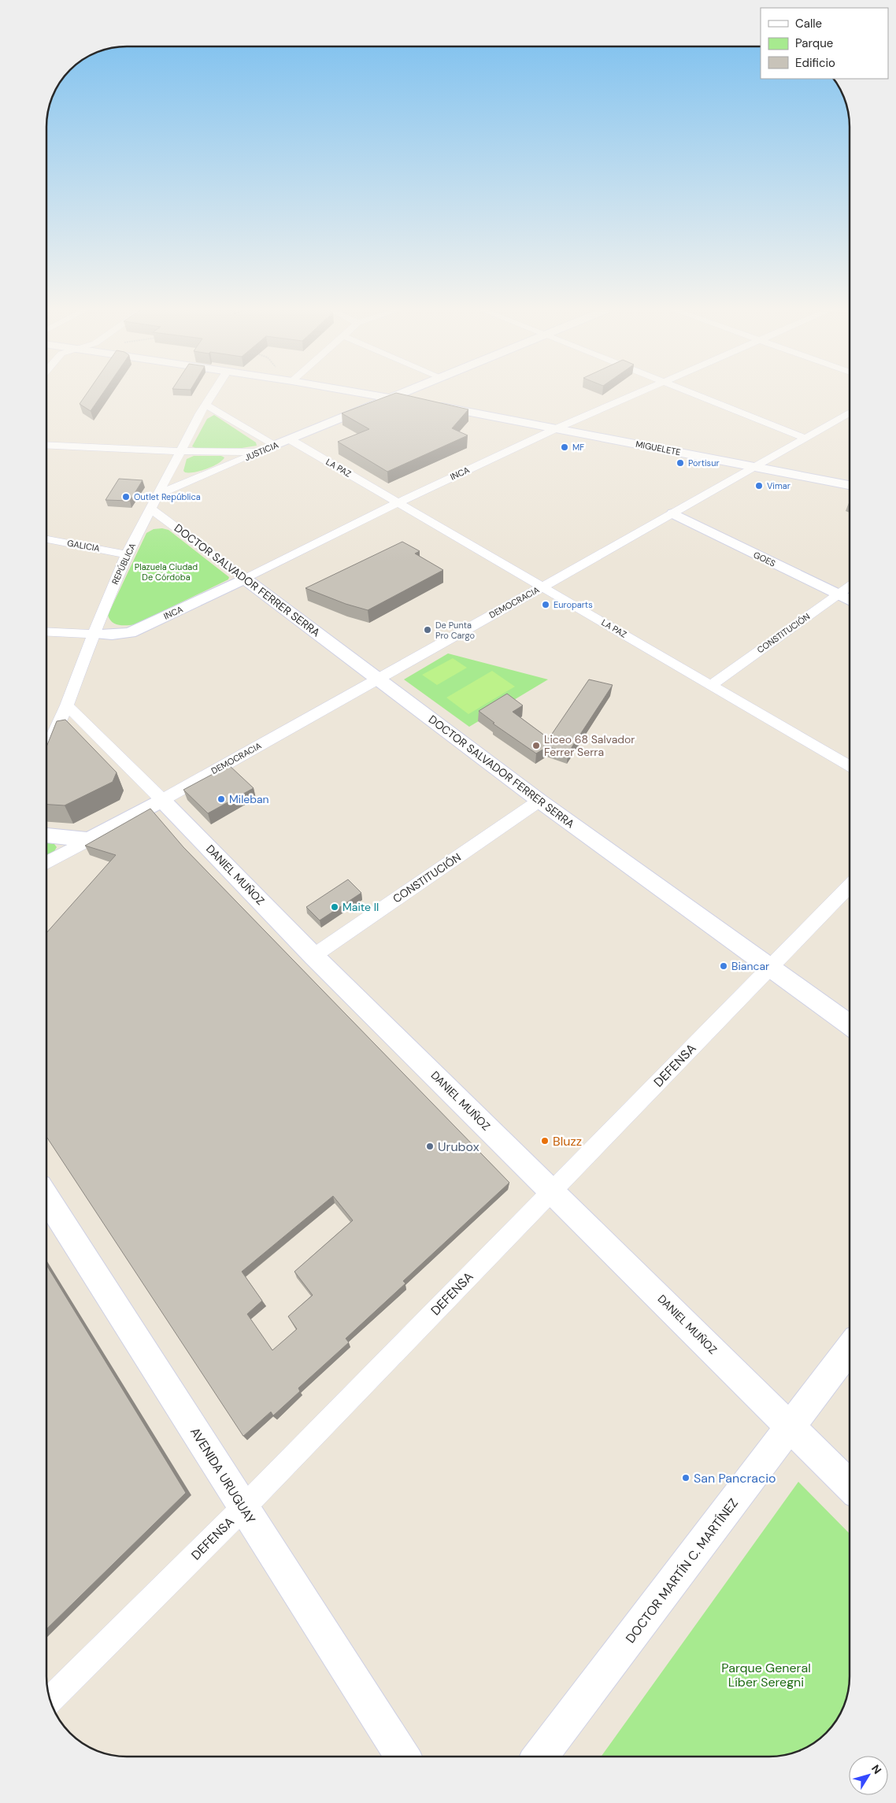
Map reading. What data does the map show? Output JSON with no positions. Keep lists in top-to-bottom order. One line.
{"streets":{"street":["MIGUELETE","JUSTICIA","LA PAZ","INCA","GALICIA","GOES","REPÚBLICA","DOCTOR SALVADOR FERRER SERRA","DEMOCRACIA","CONSTITUCIÓN","DANIEL MUÑOZ","DEFENSA","AVENIDA URUGUAY","DOCTOR MARTÍN C. MARTÍNEZ"]},"crossings":[["MIGUELETE","JUSTICIA"],["MIGUELETE","INCA"],["MIGUELETE","DEMOCRACIA"],["JUSTICIA","LA PAZ"],["JUSTICIA","REPÚBLICA"],["LA PAZ","INCA"],["LA PAZ","DEMOCRACIA"],["LA PAZ","CONSTITUCIÓN"],["INCA","REPÚBLICA"],["INCA","DOCTOR SALVADOR FERRER SERRA"],["GALICIA","REPÚBLICA"],["GOES","DEMOCRACIA"],["GOES","CONSTITUCIÓN"],["REPÚBLICA","DOCTOR SALVADOR FERRER SERRA"],["REPÚBLICA","DANIEL MUÑOZ"],["DOCTOR SALVADOR FERRER SERRA","DEMOCRACIA"],["DOCTOR SALVADOR FERRER SERRA","CONSTITUCIÓN"],["DOCTOR SALVADOR FERRER SERRA","DEFENSA"],["DEMOCRACIA","DANIEL MUÑOZ"],["CONSTITUCIÓN","DANIEL MUÑOZ"],["DANIEL MUÑOZ","DEFENSA"],["DANIEL MUÑOZ","DOCTOR MARTÍN C. MARTÍNEZ"],["DEFENSA","AVENIDA URUGUAY"]],"parks":["Plazuela Ciudad De Córdoba","Parque General Líber Seregni"],"places":["MF","Portisur","Vimar","Outlet República","Europarts","De Punta Pro Cargo","Liceo 68 Salvador Ferrer Serra","Mileban","Maite II","Biancar","Bluzz","Urubox","San Pancracio"],"legend":["Calle","Parque","Edificio"],"north":"top right"}
